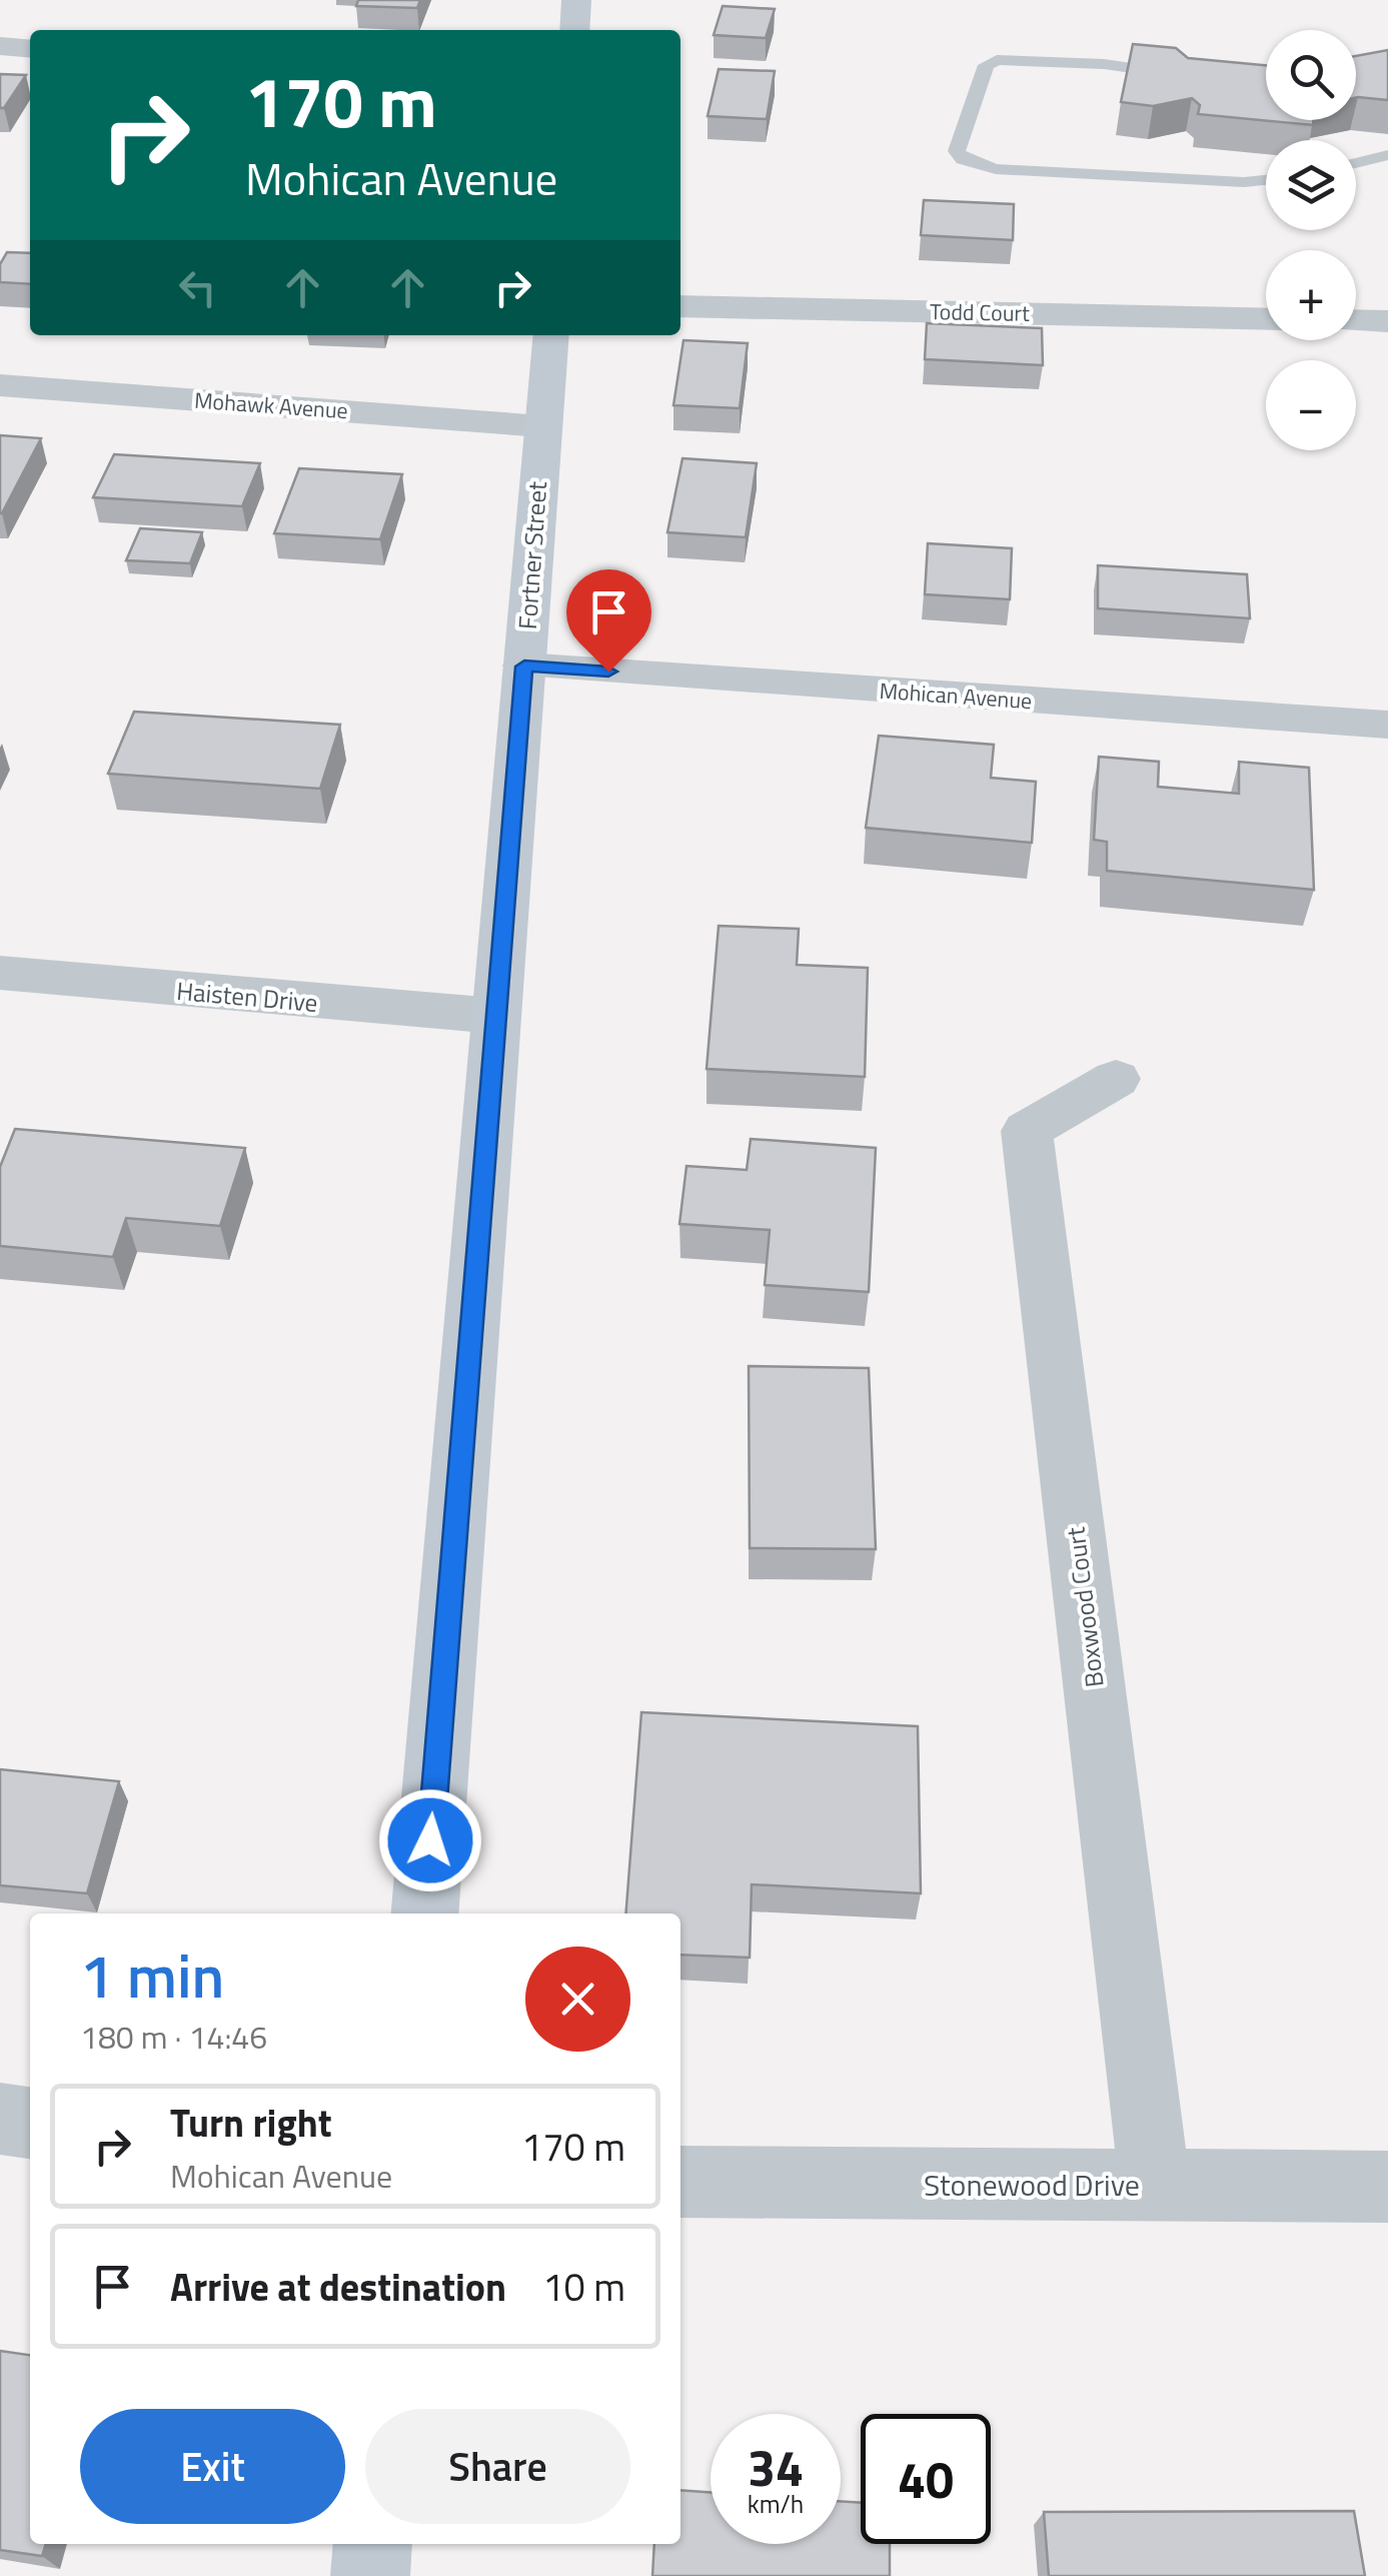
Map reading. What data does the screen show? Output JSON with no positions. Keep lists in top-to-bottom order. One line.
{"streets":{"street":["Todd Court","Mohawk Avenue","Fortner Street","Mohican Avenue","Haisten Drive","Boxwood Court","Stonewood Drive"]},"crossings":[["Mohawk Avenue","Fortner Street"],["Fortner Street","Mohican Avenue"],["Fortner Street","Haisten Drive"],["Boxwood Court","Stonewood Drive"]],"page":{"map_buttons":["+","−"],"turn":["170 m","Mohican Avenue"],"heading":["1 min","180 m · 14:46"],"list":[{"name":"Turn right","note":"Mohican Avenue","value":"170 m"},{"name":"Arrive at destination","value":"10 m"}],"buttons":["Exit","Share"],"speed":"34 km/h","limit":"40"}}
